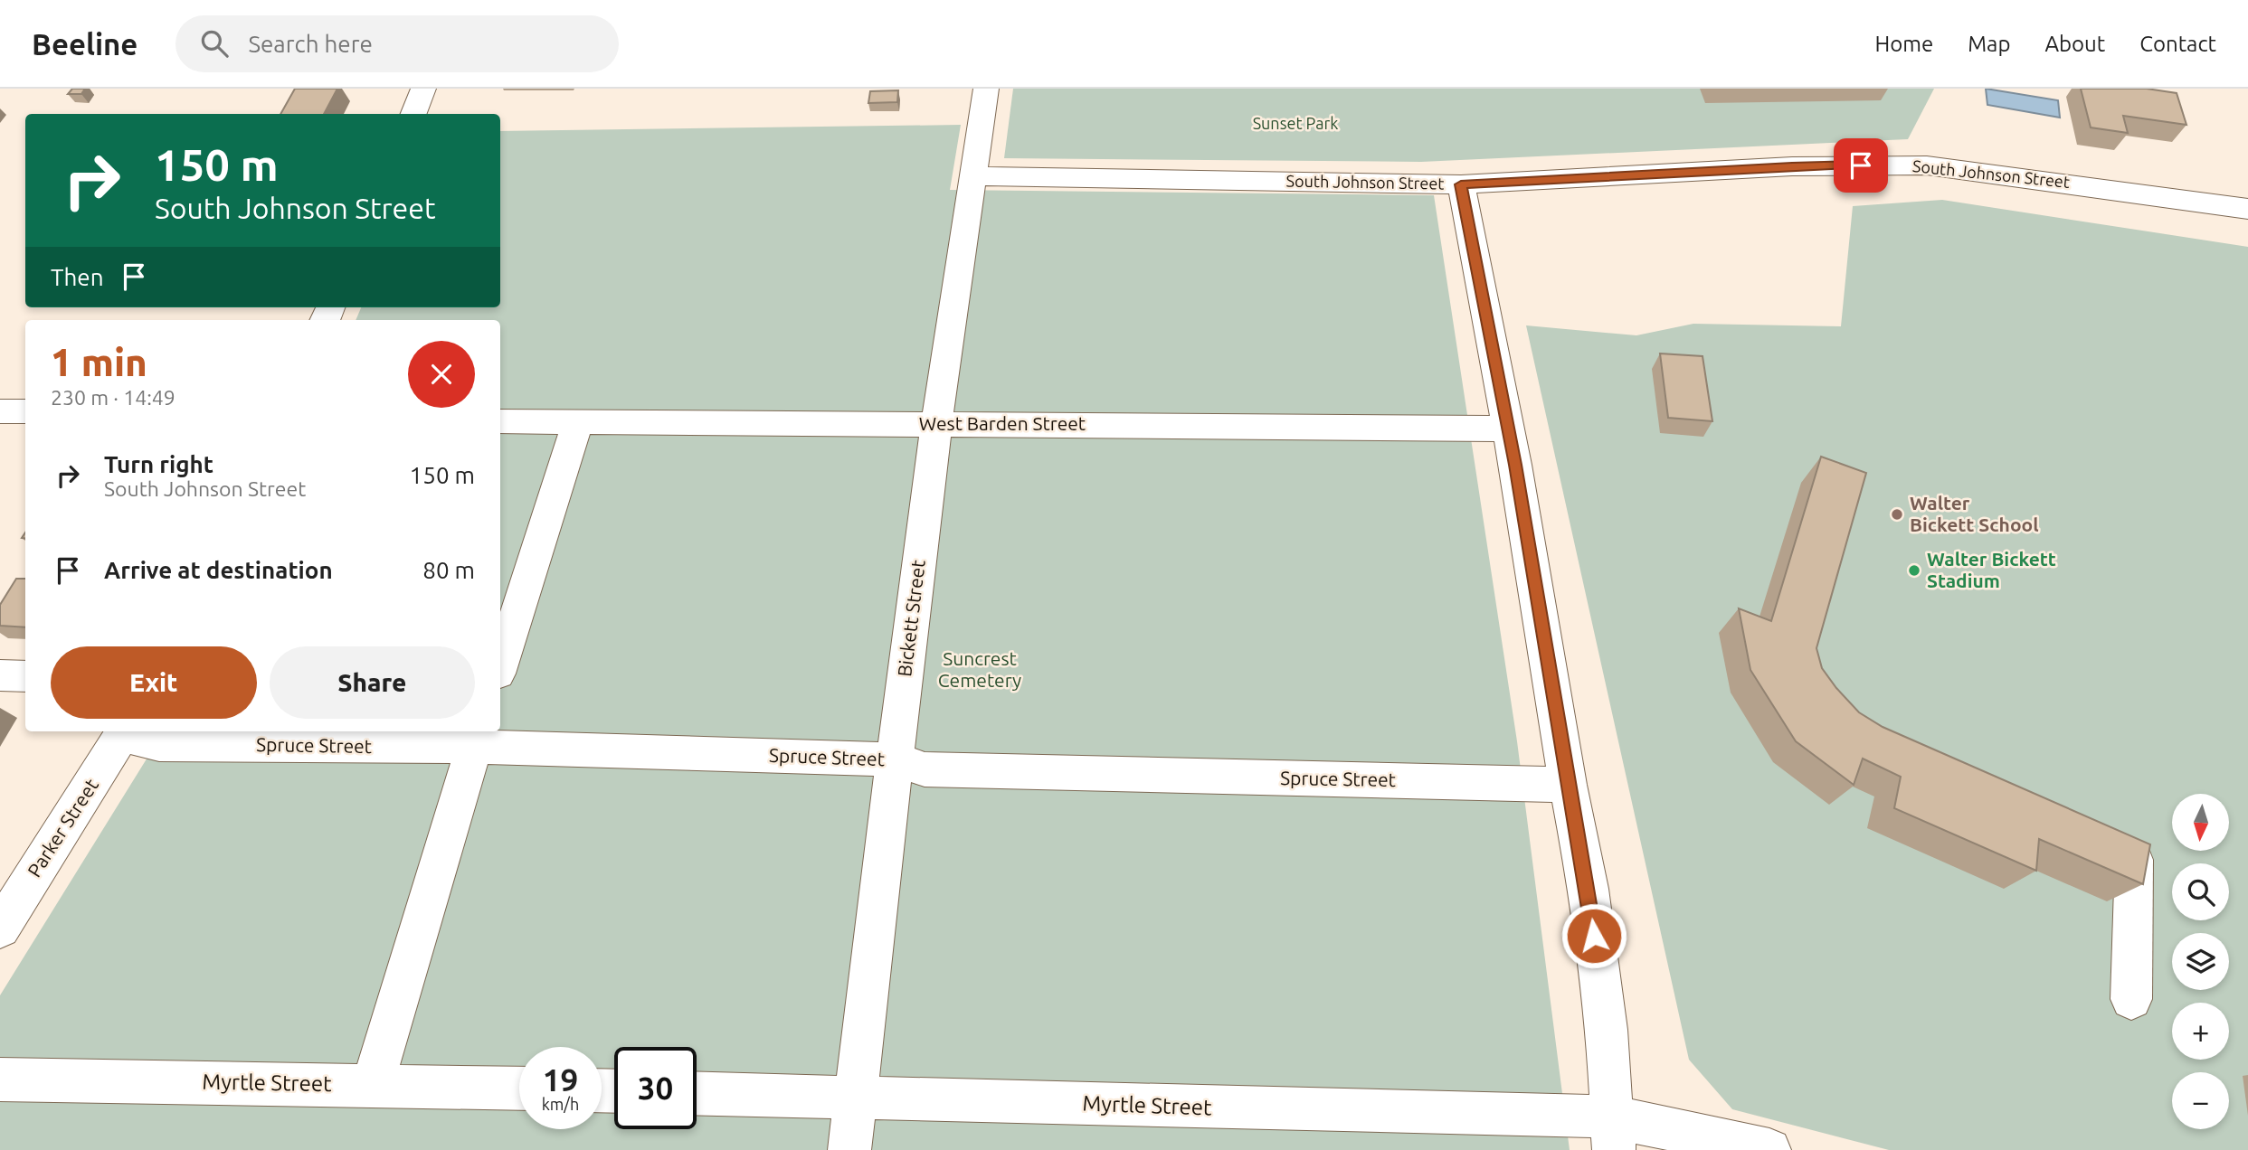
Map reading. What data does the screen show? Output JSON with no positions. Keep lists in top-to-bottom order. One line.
{"streets":{"street":["South Johnson Street","West Barden Street","Bickett Street","Spruce Street","Parker Street","Myrtle Street"]},"crossings":[["South Johnson Street","Bickett Street"],["West Barden Street","Bickett Street"],["Bickett Street","Spruce Street"],["Bickett Street","Myrtle Street"],["Spruce Street","Parker Street"]],"parks":["Sunset Park","Suncrest Cemetery"],"places":["Walter Bickett School","Walter Bickett Stadium"],"north":"bottom","page":{"header":"Beeline","search":"Search here","nav":["Home","Map","About","Contact"],"turn":["150 m","South Johnson Street"],"then":"Then","heading":["1 min","230 m · 14:49"],"list":[{"name":"Turn right","note":"South Johnson Street","value":"150 m"},{"name":"Arrive at destination","value":"80 m"}],"buttons":["Exit","Share"],"map_buttons":["+","−"],"speed":"19 km/h","limit":"30"}}
